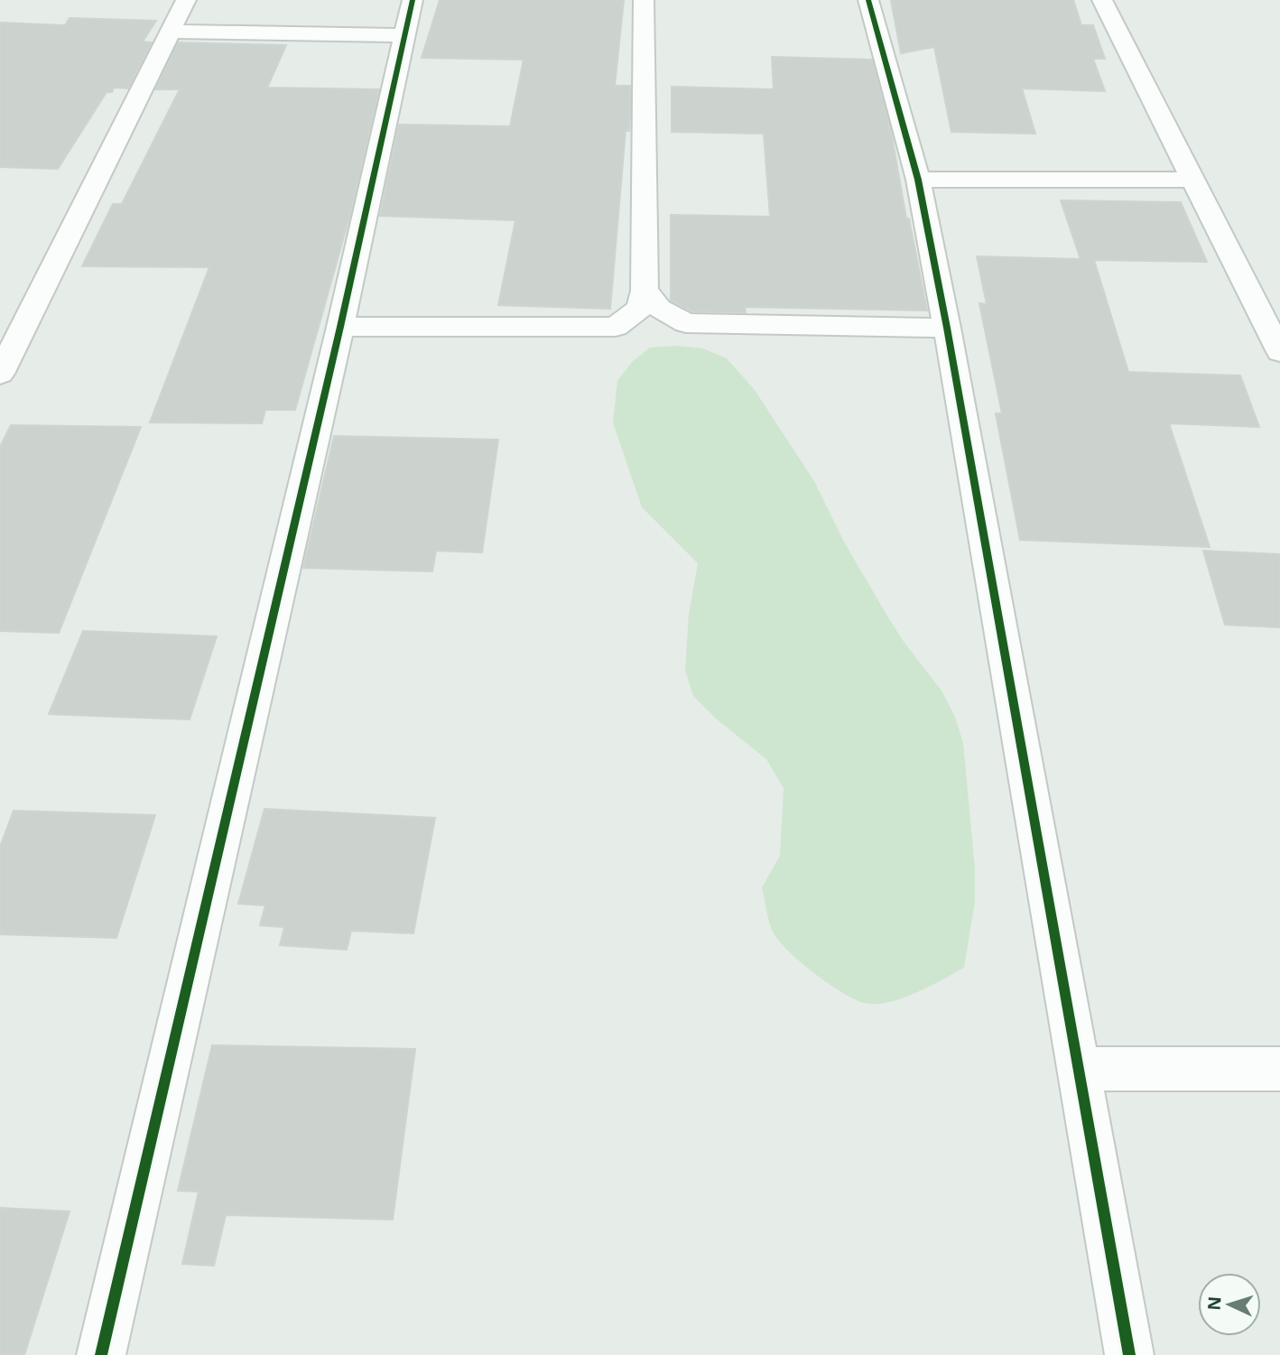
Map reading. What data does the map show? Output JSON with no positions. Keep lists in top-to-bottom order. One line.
{"north":"left"}
